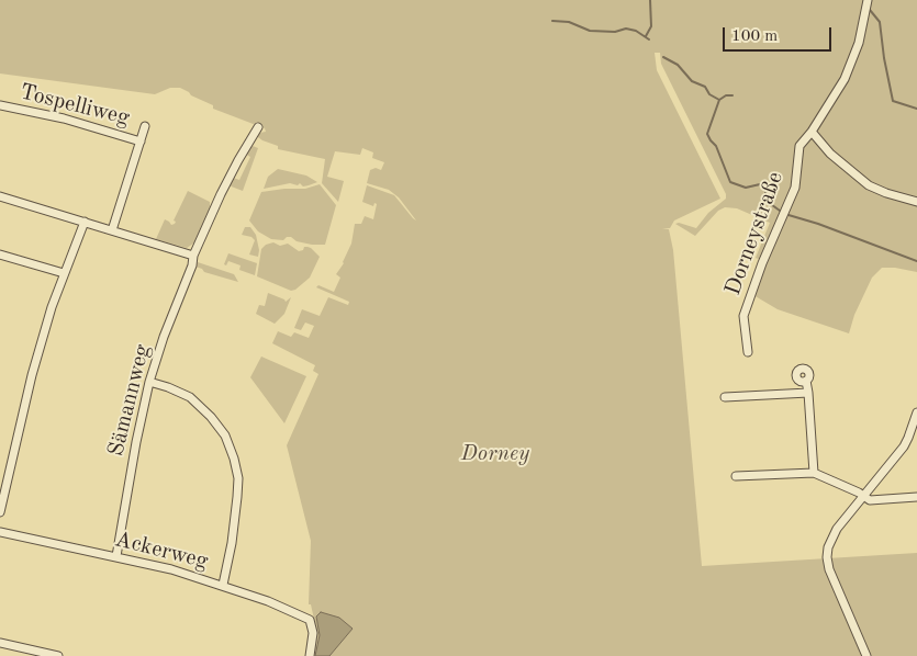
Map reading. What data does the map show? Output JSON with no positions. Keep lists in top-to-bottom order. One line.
{"streets":{"street":["Tospelliweg","Dorneystraße","Sämannweg","Ackerweg"]},"crossings":[["Sämannweg","Ackerweg"]],"parks":["Dorney"],"scale_bar":"100 m"}
